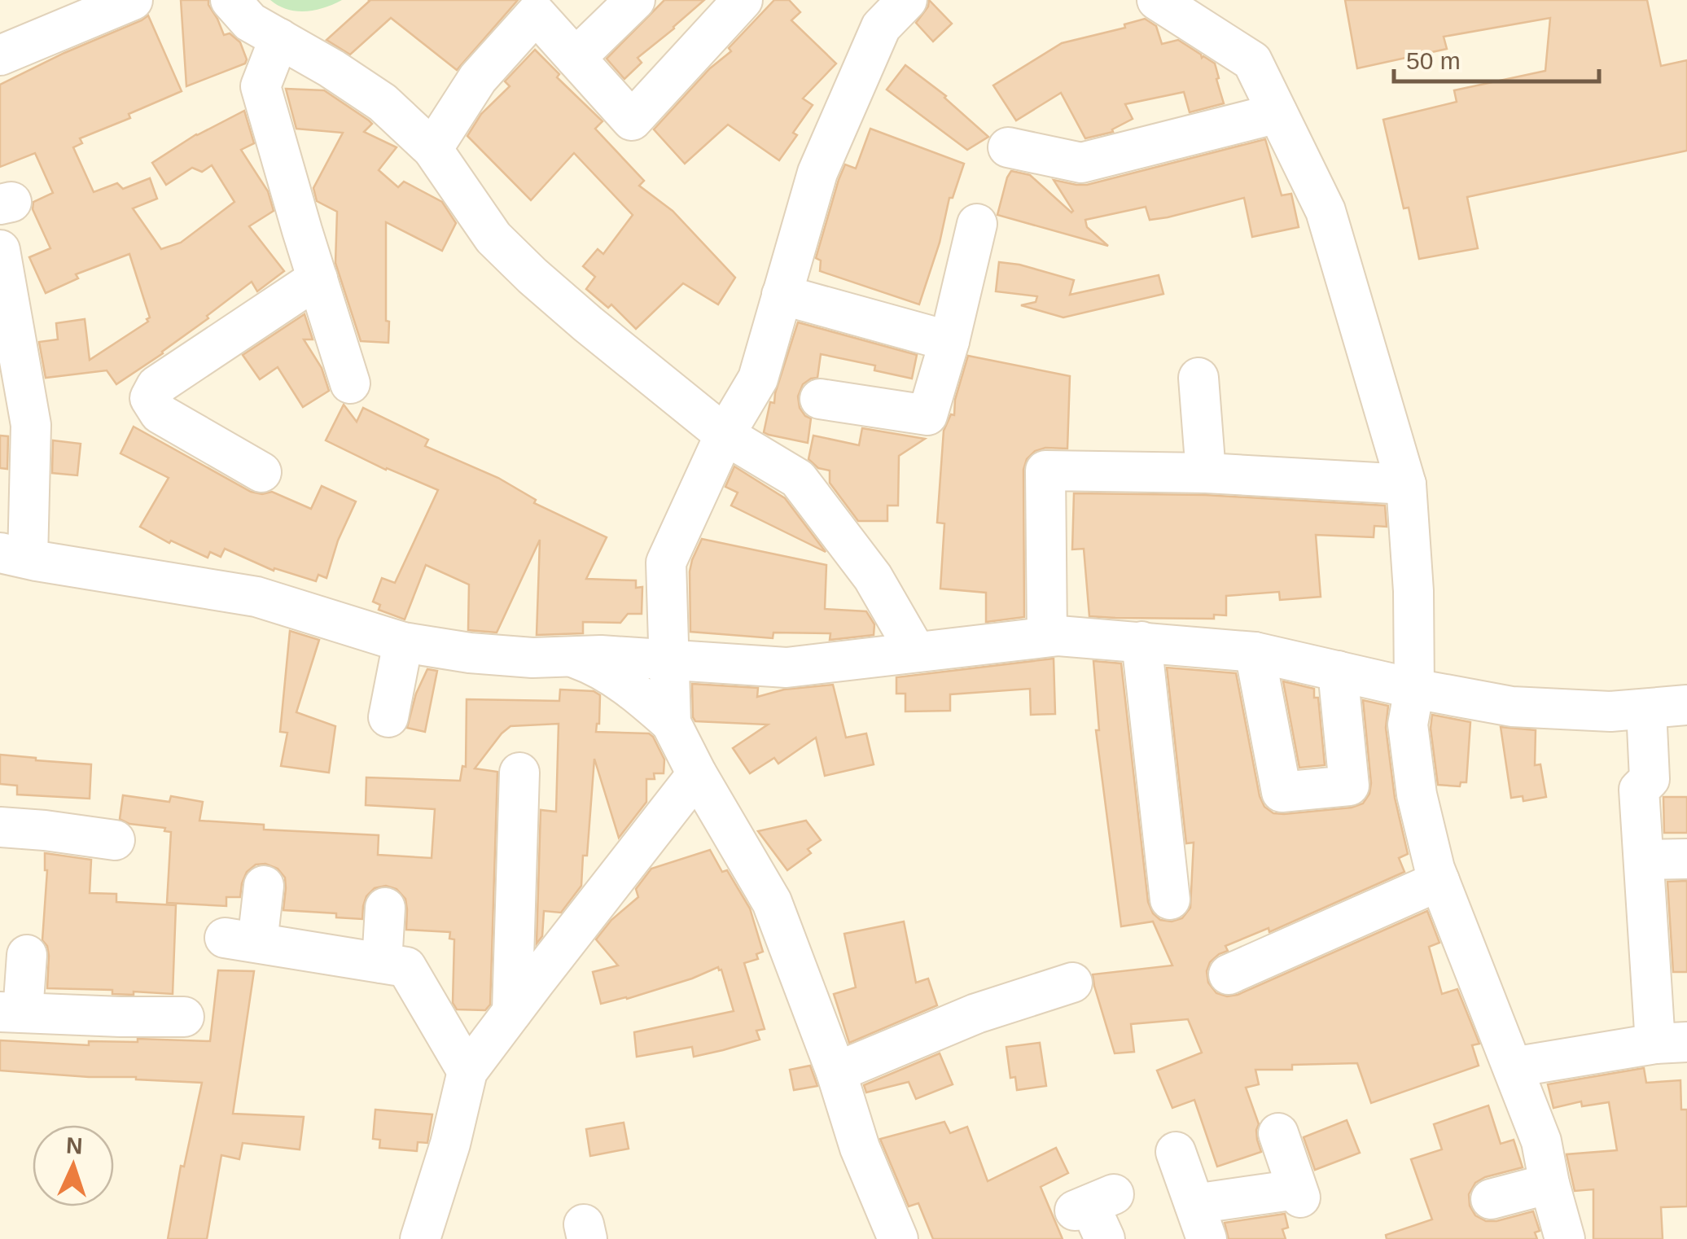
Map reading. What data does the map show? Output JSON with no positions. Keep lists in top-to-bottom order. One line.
{"scale_bar":"50 m","north":"top"}
